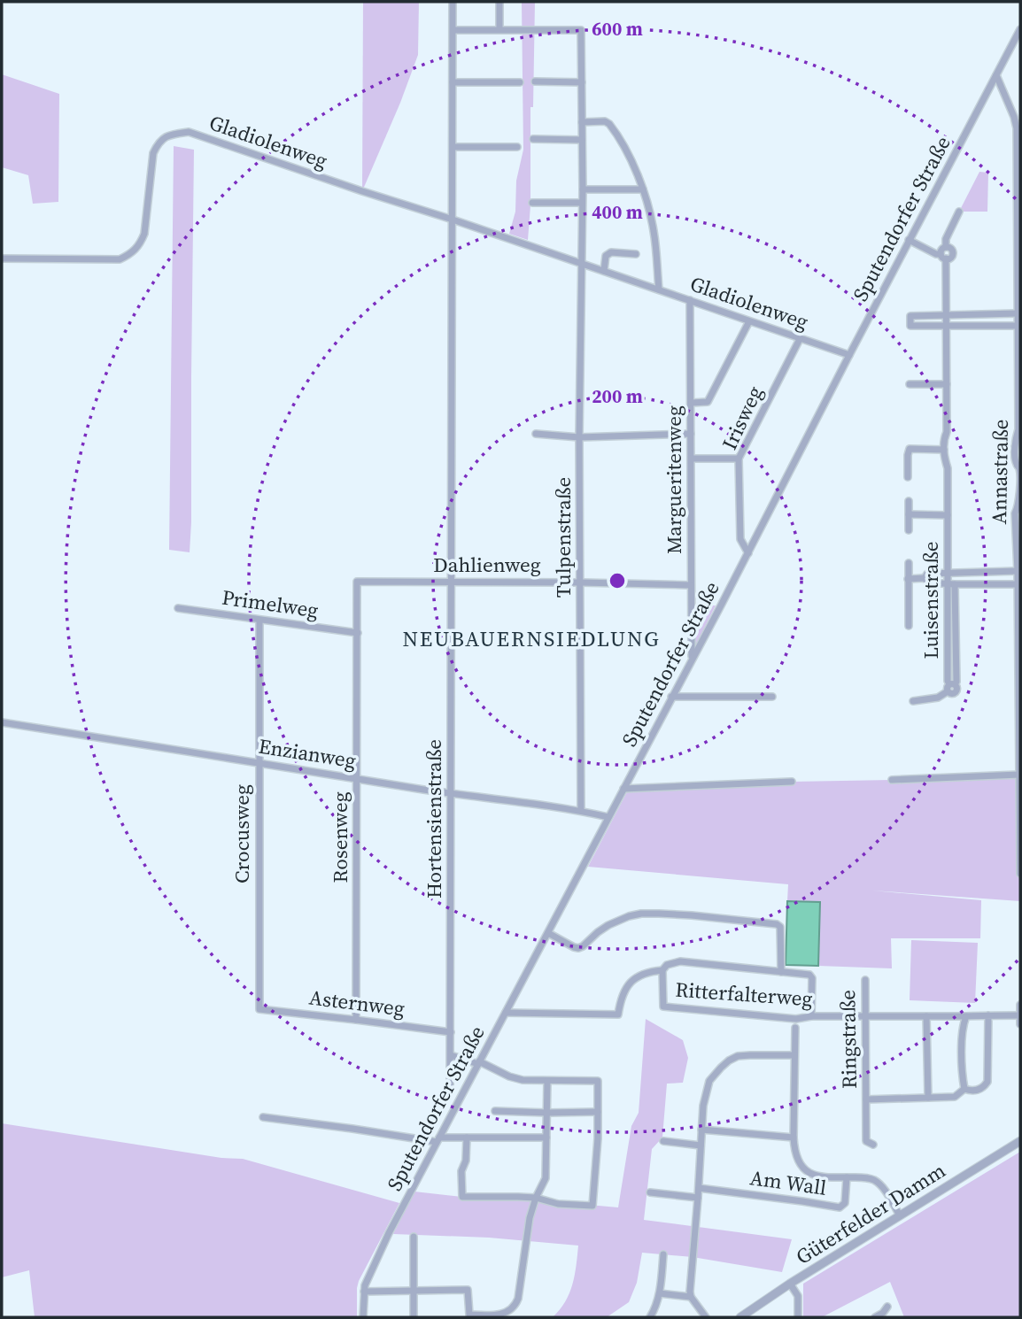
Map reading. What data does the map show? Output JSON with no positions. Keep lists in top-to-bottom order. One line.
{"streets":{"street":["Gladiolenweg","Sputendorfer Straße","Irisweg","Annastraße","Margueritenweg","Tulpenstraße","Dahlienweg","Luisenstraße","Primelweg","Enzianweg","Hortensienstraße","Crocusweg","Rosenweg","Ritterfalterweg","Asternweg","Ringstraße","Am Wall","Güterfelder Damm"]},"crossings":[["Gladiolenweg","Sputendorfer Straße"],["Gladiolenweg","Irisweg"],["Gladiolenweg","Margueritenweg"],["Gladiolenweg","Tulpenstraße"],["Gladiolenweg","Hortensienstraße"],["Sputendorfer Straße","Irisweg"],["Sputendorfer Straße","Annastraße"],["Sputendorfer Straße","Margueritenweg"],["Sputendorfer Straße","Enzianweg"],["Margueritenweg","Dahlienweg"],["Tulpenstraße","Dahlienweg"],["Tulpenstraße","Enzianweg"],["Dahlienweg","Hortensienstraße"],["Dahlienweg","Rosenweg"],["Primelweg","Crocusweg"],["Primelweg","Rosenweg"],["Enzianweg","Hortensienstraße"],["Enzianweg","Crocusweg"],["Enzianweg","Rosenweg"],["Hortensienstraße","Asternweg"],["Crocusweg","Asternweg"],["Rosenweg","Asternweg"],["Ritterfalterweg","Ringstraße"]],"districts":["NEUBAUERNSIEDLUNG"],"rings":["600 m","400 m","200 m"]}
